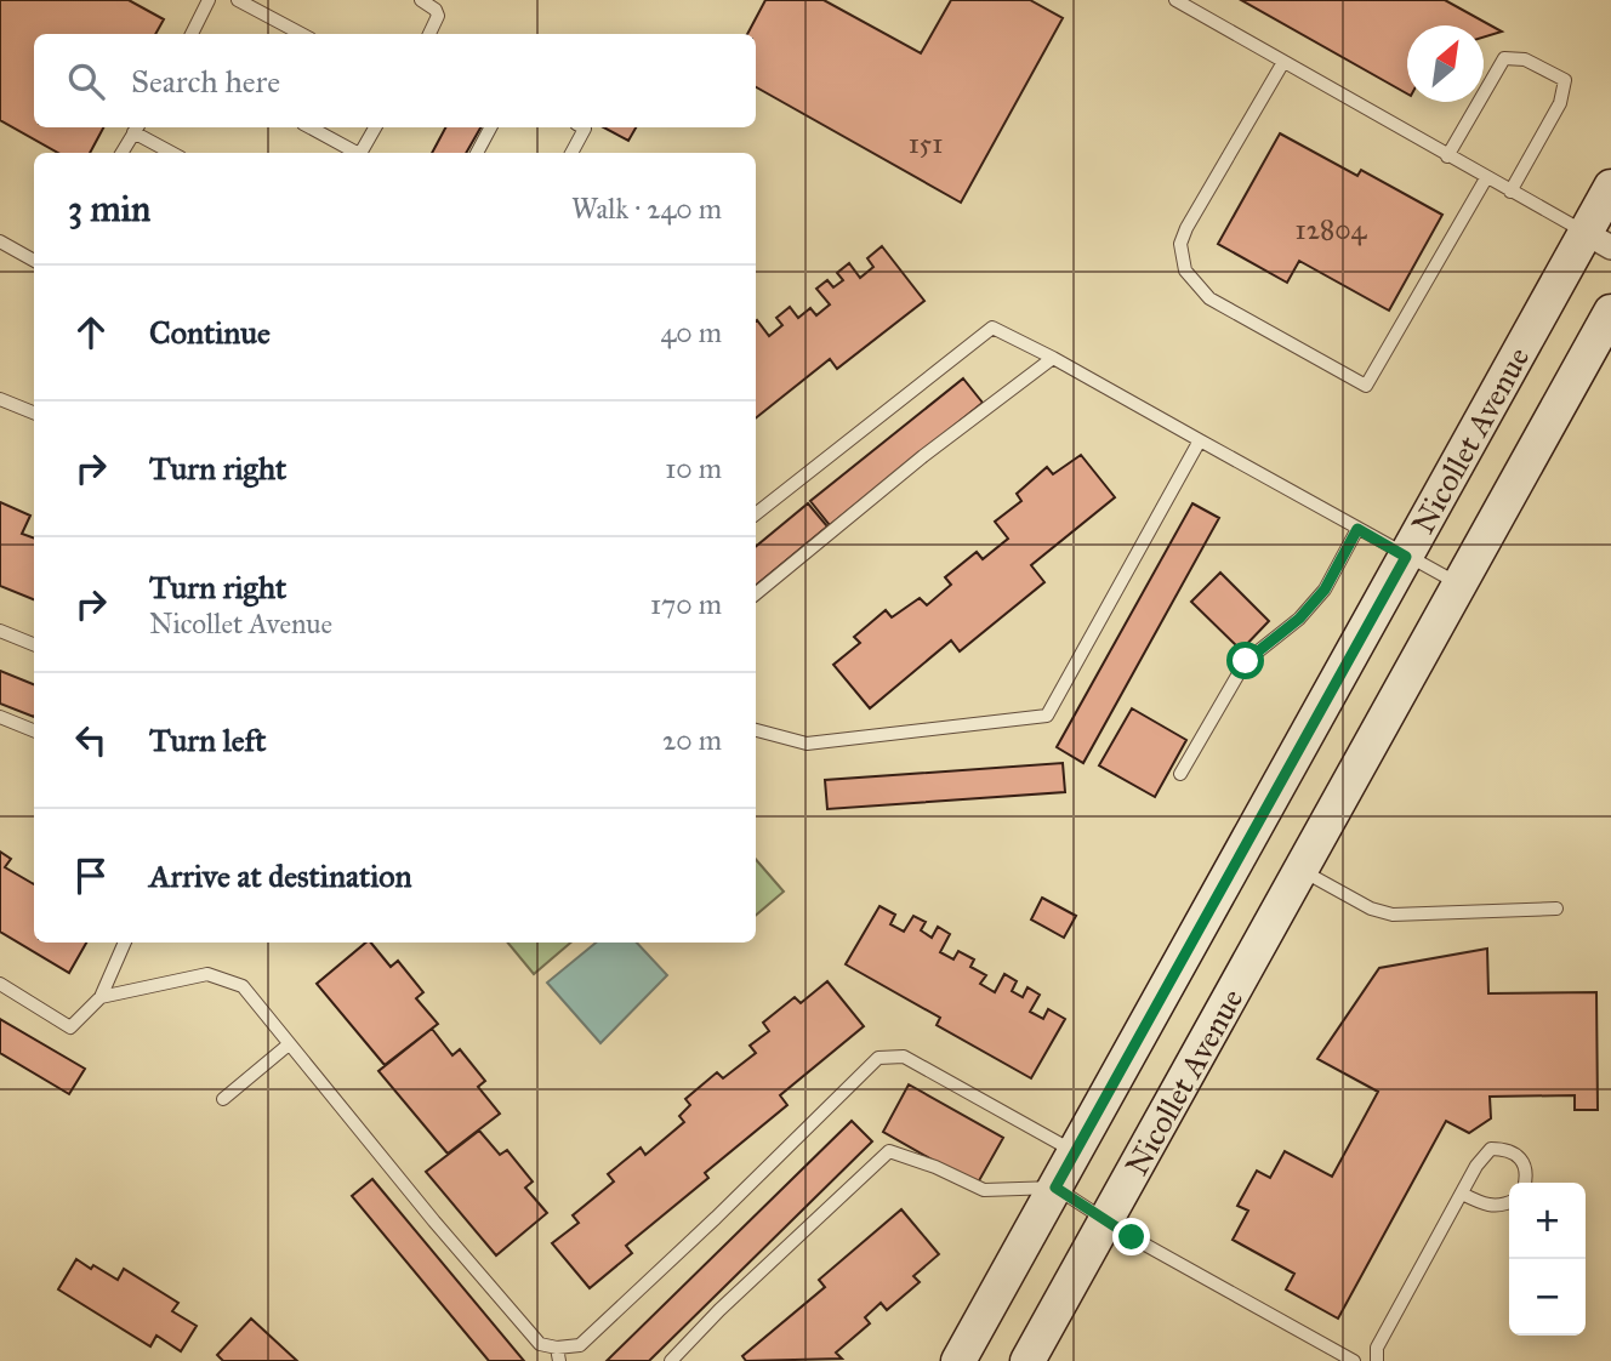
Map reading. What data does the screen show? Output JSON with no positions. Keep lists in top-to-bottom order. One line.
{"streets":{"main road":["Nicollet Avenue"]},"house_numbers":["151","12804"],"north":"top right","page":{"search":"Search here","heading":["3 min","Walk · 240 m"],"list":[["Continue","40 m"],["Turn right","10 m"],["Turn right","Nicollet Avenue","170 m"],["Turn left","20 m"],"Arrive at destination"],"map_buttons":["+","−"]}}
